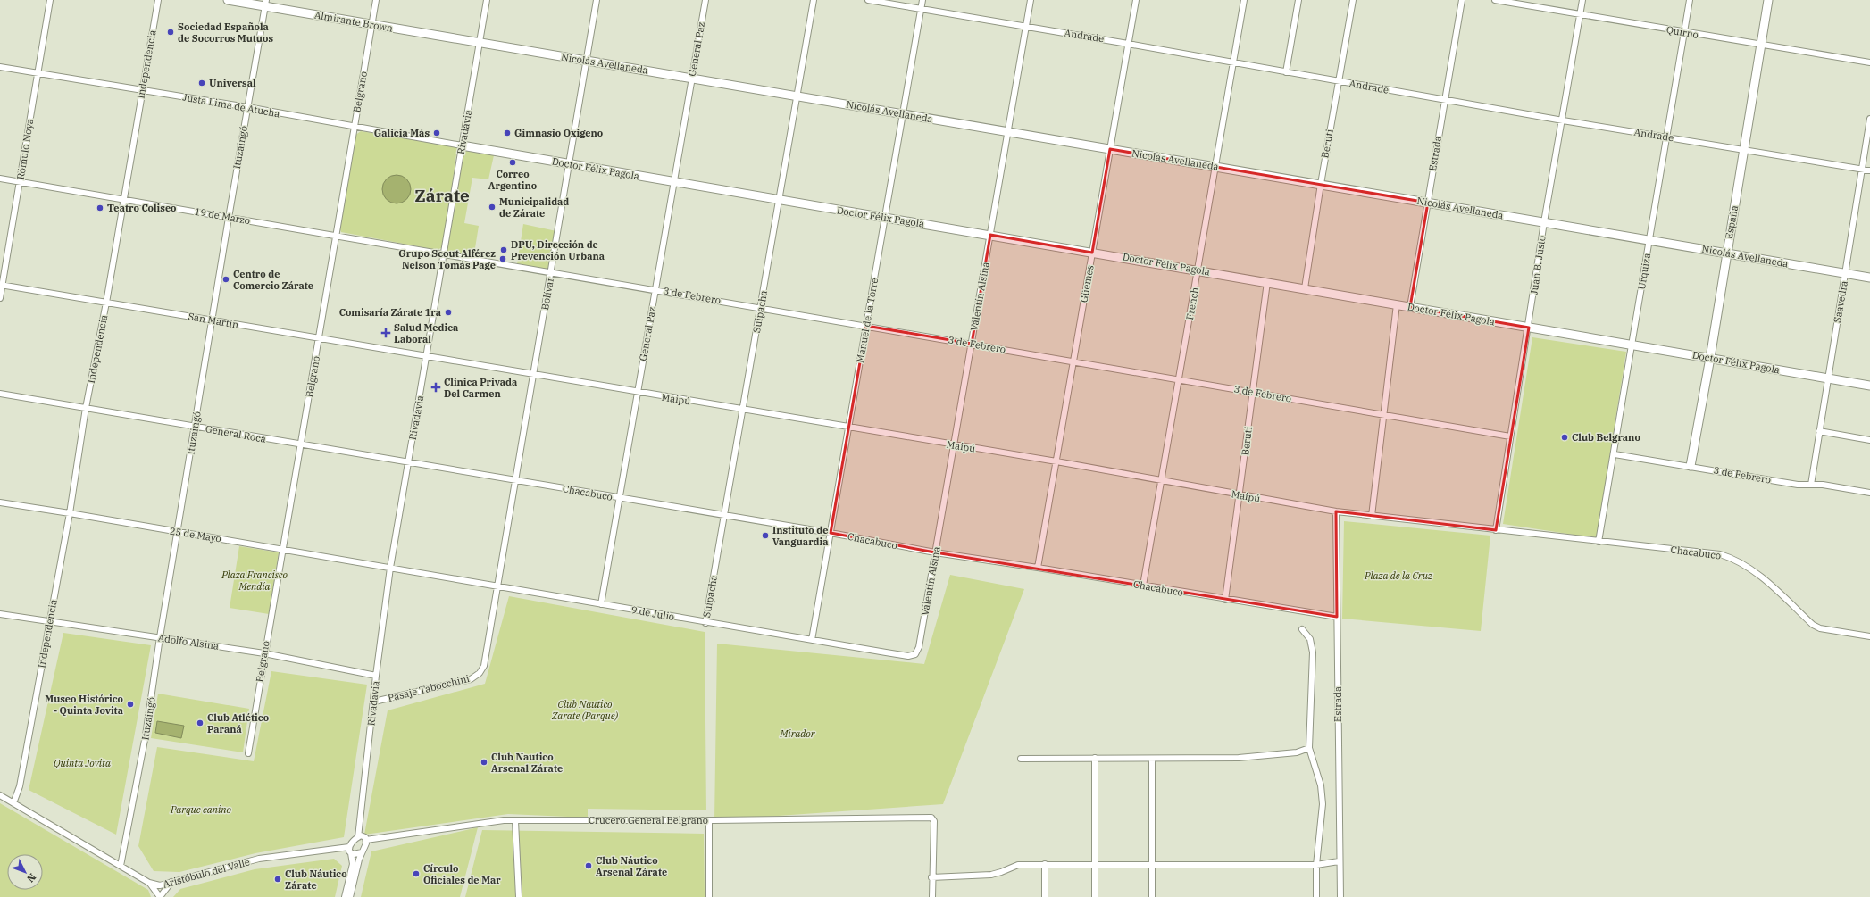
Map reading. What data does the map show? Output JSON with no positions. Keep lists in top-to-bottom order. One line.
{"streets":{"street":["Almirante Brown","Quirno","Andrade","General Paz","Nicolás Avellaneda","Independencia","Belgrano","Justa Lima de Atucha","Rivadavia","Beruti","Ituzaingó","Rómulo Noya","Estrada","Doctor Félix Pagola","19 de Marzo","España","Juan B. Justo","Urquiza","Güemes","Bolívar","3 de Febrero","Valentín Alsina","Saavedra","French","Suipacha","San Martín","Manuel de la Torre","Maipú","General Roca","Chacabuco","25 de Mayo","9 de Julio","Adolfo Alsina","Pasaje Tabocchini","Crucero General Belgrano","Aristóbulo del Valle"]},"crossings":[["Almirante Brown","Nicolás Avellaneda"],["Almirante Brown","Belgrano"],["Almirante Brown","Rivadavia"],["Almirante Brown","Ituzaingó"],["Quirno","España"],["Quirno","Juan B. Justo"],["Quirno","Urquiza"],["Andrade","Beruti"],["Andrade","Estrada"],["Andrade","España"],["Andrade","Juan B. Justo"],["Andrade","Urquiza"],["Andrade","Güemes"],["Andrade","Valentín Alsina"],["Andrade","Saavedra"],["Andrade","French"],["Andrade","Manuel de la Torre"],["General Paz","Nicolás Avellaneda"],["General Paz","Doctor Félix Pagola"],["General Paz","3 de Febrero"],["General Paz","Maipú"],["General Paz","Chacabuco"],["General Paz","9 de Julio"],["Nicolás Avellaneda","Rivadavia"],["Nicolás Avellaneda","Beruti"],["Nicolás Avellaneda","Estrada"],["Nicolás Avellaneda","España"],["Nicolás Avellaneda","Juan B. Justo"],["Nicolás Avellaneda","Urquiza"],["Nicolás Avellaneda","Güemes"],["Nicolás Avellaneda","Bolívar"],["Nicolás Avellaneda","Valentín Alsina"],["Nicolás Avellaneda","Saavedra"],["Nicolás Avellaneda","French"],["Nicolás Avellaneda","Suipacha"],["Nicolás Avellaneda","Manuel de la Torre"],["Independencia","Justa Lima de Atucha"],["Independencia","19 de Marzo"],["Independencia","San Martín"],["Independencia","General Roca"],["Independencia","25 de Mayo"],["Independencia","Adolfo Alsina"],["Independencia","Aristóbulo del Valle"],["Belgrano","Justa Lima de Atucha"],["Belgrano","19 de Marzo"],["Belgrano","San Martín"],["Belgrano","General Roca"],["Belgrano","25 de Mayo"],["Belgrano","Adolfo Alsina"],["Justa Lima de Atucha","Rivadavia"],["Justa Lima de Atucha","Ituzaingó"],["Justa Lima de Atucha","Rómulo Noya"],["Justa Lima de Atucha","Doctor Félix Pagola"],["Rivadavia","Doctor Félix Pagola"],["Rivadavia","19 de Marzo"],["Rivadavia","3 de Febrero"],["Rivadavia","San Martín"],["Rivadavia","Maipú"],["Rivadavia","General Roca"],["Rivadavia","Chacabuco"],["Rivadavia","25 de Mayo"],["Rivadavia","9 de Julio"],["Rivadavia","Adolfo Alsina"],["Rivadavia","Pasaje Tabocchini"],["Beruti","Doctor Félix Pagola"],["Beruti","3 de Febrero"],["Beruti","Maipú"],["Beruti","Chacabuco"],["Ituzaingó","19 de Marzo"],["Ituzaingó","San Martín"],["Ituzaingó","General Roca"],["Ituzaingó","25 de Mayo"],["Ituzaingó","Adolfo Alsina"],["Ituzaingó","Aristóbulo del Valle"],["Rómulo Noya","19 de Marzo"],["Rómulo Noya","San Martín"],["Estrada","Doctor Félix Pagola"],["Estrada","Maipú"],["Estrada","Chacabuco"],["Doctor Félix Pagola","España"],["Doctor Félix Pagola","Juan B. Justo"],["Doctor Félix Pagola","Urquiza"],["Doctor Félix Pagola","Güemes"],["Doctor Félix Pagola","Bolívar"],["Doctor Félix Pagola","Valentín Alsina"],["Doctor Félix Pagola","Saavedra"],["Doctor Félix Pagola","French"],["Doctor Félix Pagola","Suipacha"],["Doctor Félix Pagola","Manuel de la Torre"],["19 de Marzo","3 de Febrero"],["España","3 de Febrero"],["Juan B. Justo","3 de Febrero"],["Juan B. Justo","Maipú"],["Juan B. Justo","Chacabuco"],["Urquiza","3 de Febrero"],["Urquiza","Chacabuco"],["Güemes","3 de Febrero"],["Güemes","Maipú"],["Güemes","Chacabuco"],["Bolívar","3 de Febrero"],["Bolívar","Maipú"],["Bolívar","Chacabuco"],["Bolívar","9 de Julio"],["Bolívar","Pasaje Tabocchini"],["3 de Febrero","Valentín Alsina"],["3 de Febrero","Saavedra"],["3 de Febrero","French"],["3 de Febrero","Suipacha"],["3 de Febrero","Manuel de la Torre"],["Valentín Alsina","Maipú"],["Valentín Alsina","Chacabuco"],["Valentín Alsina","9 de Julio"],["French","Maipú"],["French","Chacabuco"],["Suipacha","Maipú"],["Suipacha","Chacabuco"],["Suipacha","9 de Julio"],["San Martín","Maipú"],["Manuel de la Torre","Maipú"],["Manuel de la Torre","Chacabuco"],["Manuel de la Torre","9 de Julio"],["Maipú","Chacabuco"],["General Roca","Chacabuco"],["25 de Mayo","9 de Julio"],["9 de Julio","Pasaje Tabocchini"]],"districts":["Zárate"],"parks":["Plaza Francisco Mendía","Plaza de la Cruz","Club Nautico Zarate (Parque)","Mirador","Quinta Jovita","Parque canino"],"places":{"other":["Sociedad Española de Socorros Mutuos","Universal","Galicia Más","Gimnasio Oxigeno","Correo Argentino","Municipalidad de Zárate","Teatro Coliseo","DPU, Dirección de Prevención Urbana","Grupo Scout Alférez Nelson Tomás Page","Centro de Comercio Zárate","Comisaría Zárate 1ra","Club Belgrano","Instituto de Vanguardia","Museo Histórico - Quinta Jovita","Club Atlético Paraná","Club Nautico Arsenal Zárate","Club Náutico Arsenal Zárate","Círculo Oficiales de Mar","Club Náutico Zárate"],"health":["Salud Medica Laboral","Clinica Privada Del Carmen"]},"north":"bottom right"}
